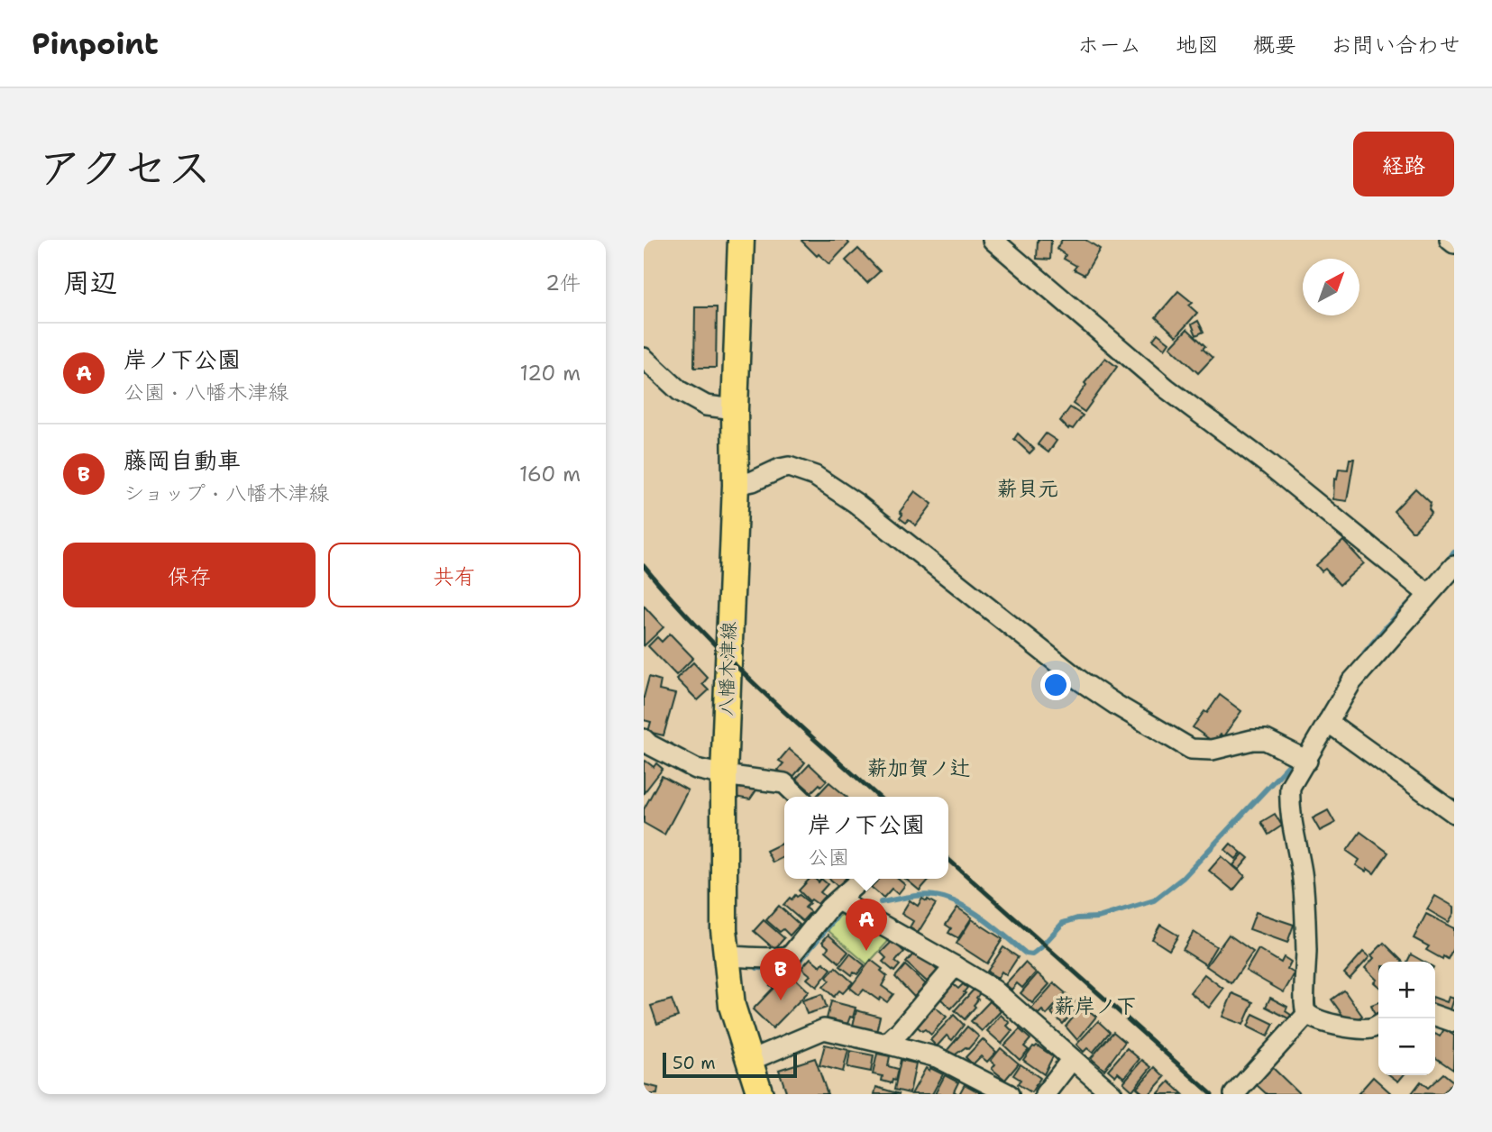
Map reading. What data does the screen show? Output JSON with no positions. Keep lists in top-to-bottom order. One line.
{"streets":{"main road":["八幡木津線"]},"districts":["薪貝元","薪加賀ノ辻","薪岸ノ下"],"scale_bar":"50 m","north":"top right","page":{"header":"Pinpoint","nav":["ホーム","地図","概要","お問い合わせ"],"title":"アクセス","buttons":["経路",["保存","共有"]],"heading":["周辺","2件"],"list":[{"mark":"A","name":"岸ノ下公園","note":"公園 · 八幡木津線","value":"120 m"},{"mark":"B","name":"藤岡自動車","note":"ショップ · 八幡木津線","value":"160 m"}],"popup":["岸ノ下公園","公園"],"pins":["A","B"],"map_buttons":["+","−"],"scale":"50 m"}}
